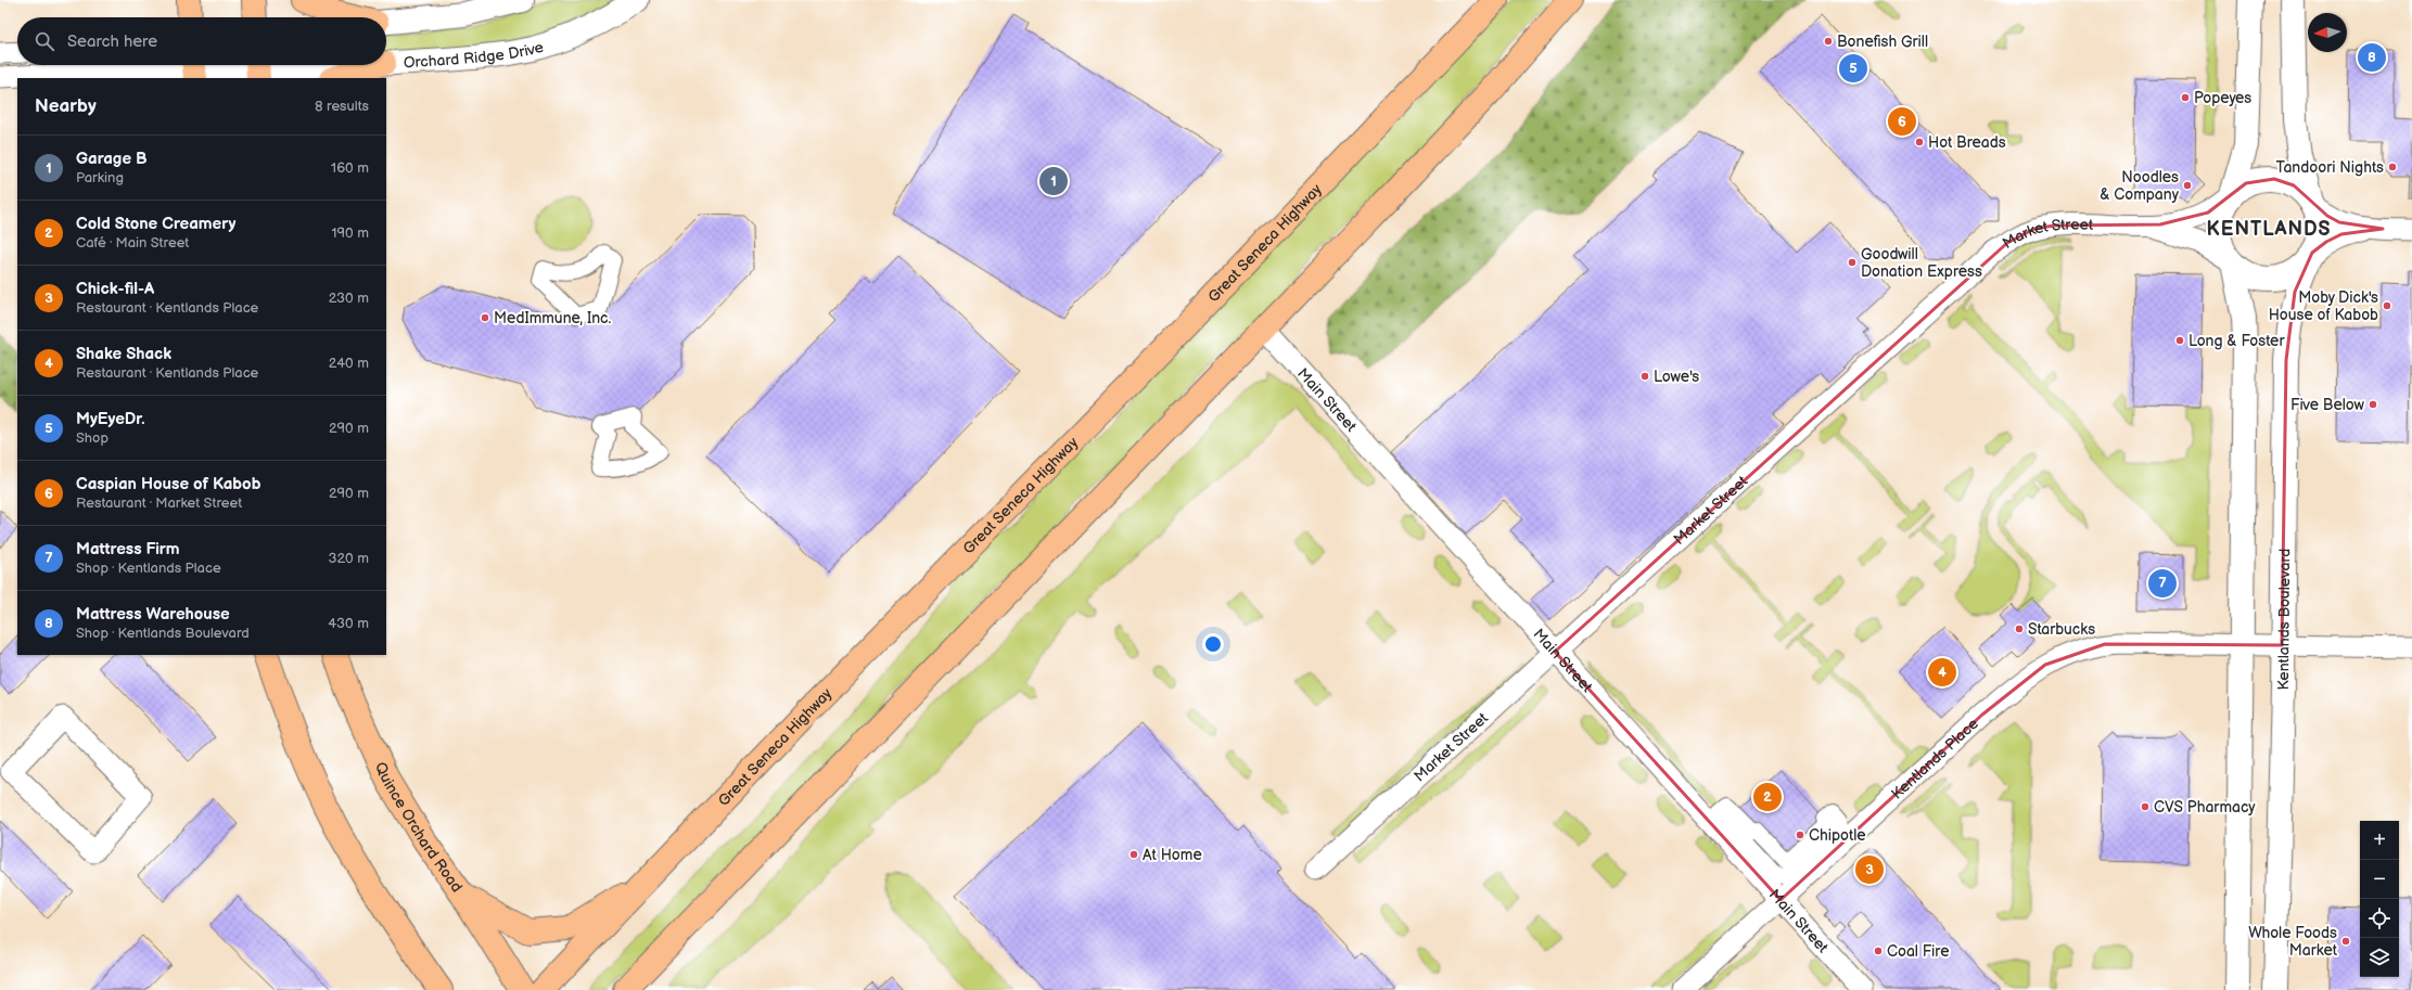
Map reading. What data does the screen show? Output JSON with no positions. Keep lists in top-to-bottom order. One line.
{"streets":{"main road":["Great Seneca Highway","Quince Orchard Road"],"street":["Orchard Ridge Drive","Market Street","Main Street","Kentlands Boulevard","Kentlands Place"]},"crossings":[["Market Street","Main Street"],["Market Street","Kentlands Boulevard"],["Main Street","Kentlands Place"],["Kentlands Boulevard","Kentlands Place"]],"districts":["KENTLANDS"],"places":["Bonefish Grill","Popeyes","Hot Breads","Tandoori Nights","Noodles & Company","Goodwill Donation Express","Moby Dick's House of Kabob","MedImmune, Inc.","Long & Foster","Lowe's","Five Below","Starbucks","CVS Pharmacy","Chipotle","At Home","Whole Foods Market","Coal Fire"],"north":"left","page":{"search":"Search here","pins":["8","5","6","1","7","4","2","3"],"heading":["Nearby","8 results"],"list":[{"mark":"1","name":"Garage B","note":"Parking","value":"160 m"},{"mark":"2","name":"Cold Stone Creamery","note":"Café · Main Street","value":"190 m"},{"mark":"3","name":"Chick-fil-A","note":"Restaurant · Kentlands Place","value":"230 m"},{"mark":"4","name":"Shake Shack","note":"Restaurant · Kentlands Place","value":"240 m"},{"mark":"5","name":"MyEyeDr.","note":"Shop","value":"290 m"},{"mark":"6","name":"Caspian House of Kabob","note":"Restaurant · Market Street","value":"290 m"},{"mark":"7","name":"Mattress Firm","note":"Shop · Kentlands Place","value":"320 m"},{"mark":"8","name":"Mattress Warehouse","note":"Shop · Kentlands Boulevard","value":"430 m"}],"map_buttons":["+","−"]}}
